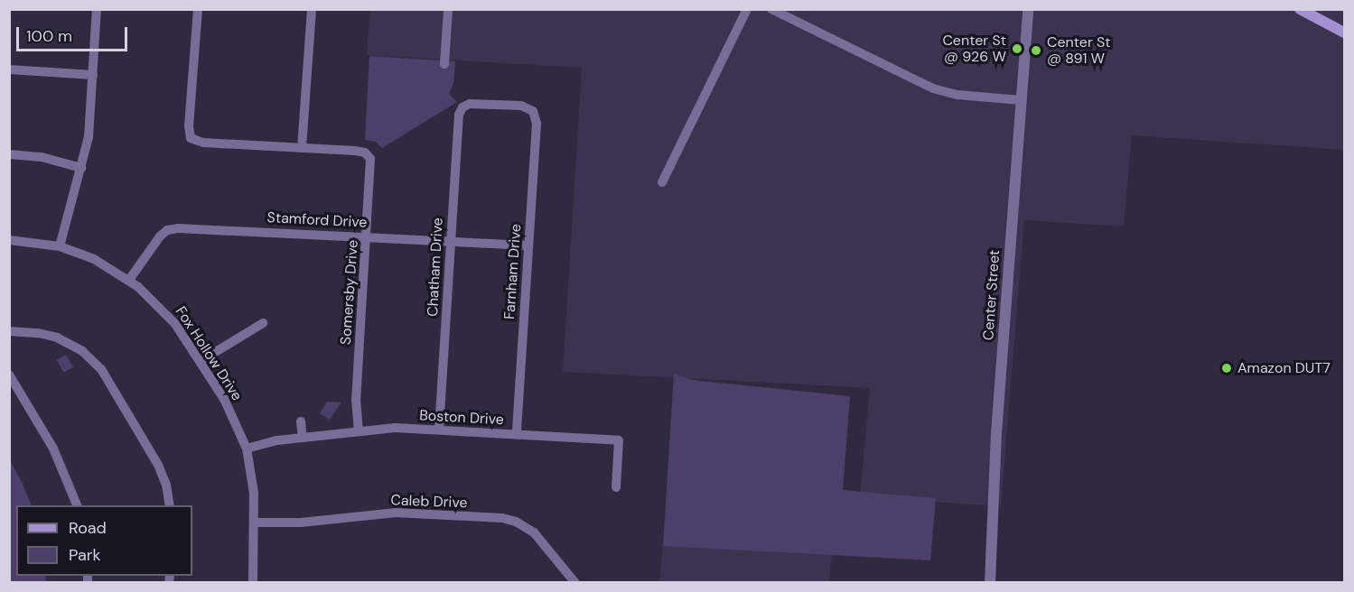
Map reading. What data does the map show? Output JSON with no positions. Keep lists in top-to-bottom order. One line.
{"streets":{"street":["Stamford Drive","Chatham Drive","Farnham Drive","Somersby Drive","Center Street","Fox Hollow Drive","Boston Drive","Caleb Drive"]},"crossings":[["Stamford Drive","Chatham Drive"],["Stamford Drive","Farnham Drive"],["Stamford Drive","Somersby Drive"],["Stamford Drive","Fox Hollow Drive"],["Chatham Drive","Farnham Drive"],["Chatham Drive","Boston Drive"],["Farnham Drive","Boston Drive"],["Somersby Drive","Boston Drive"],["Fox Hollow Drive","Boston Drive"],["Fox Hollow Drive","Caleb Drive"]],"places":["Center St @ 926 W","Center St @ 891 W","Amazon DUT7"],"legend":["Road","Park"],"scale_bar":"100 m"}
